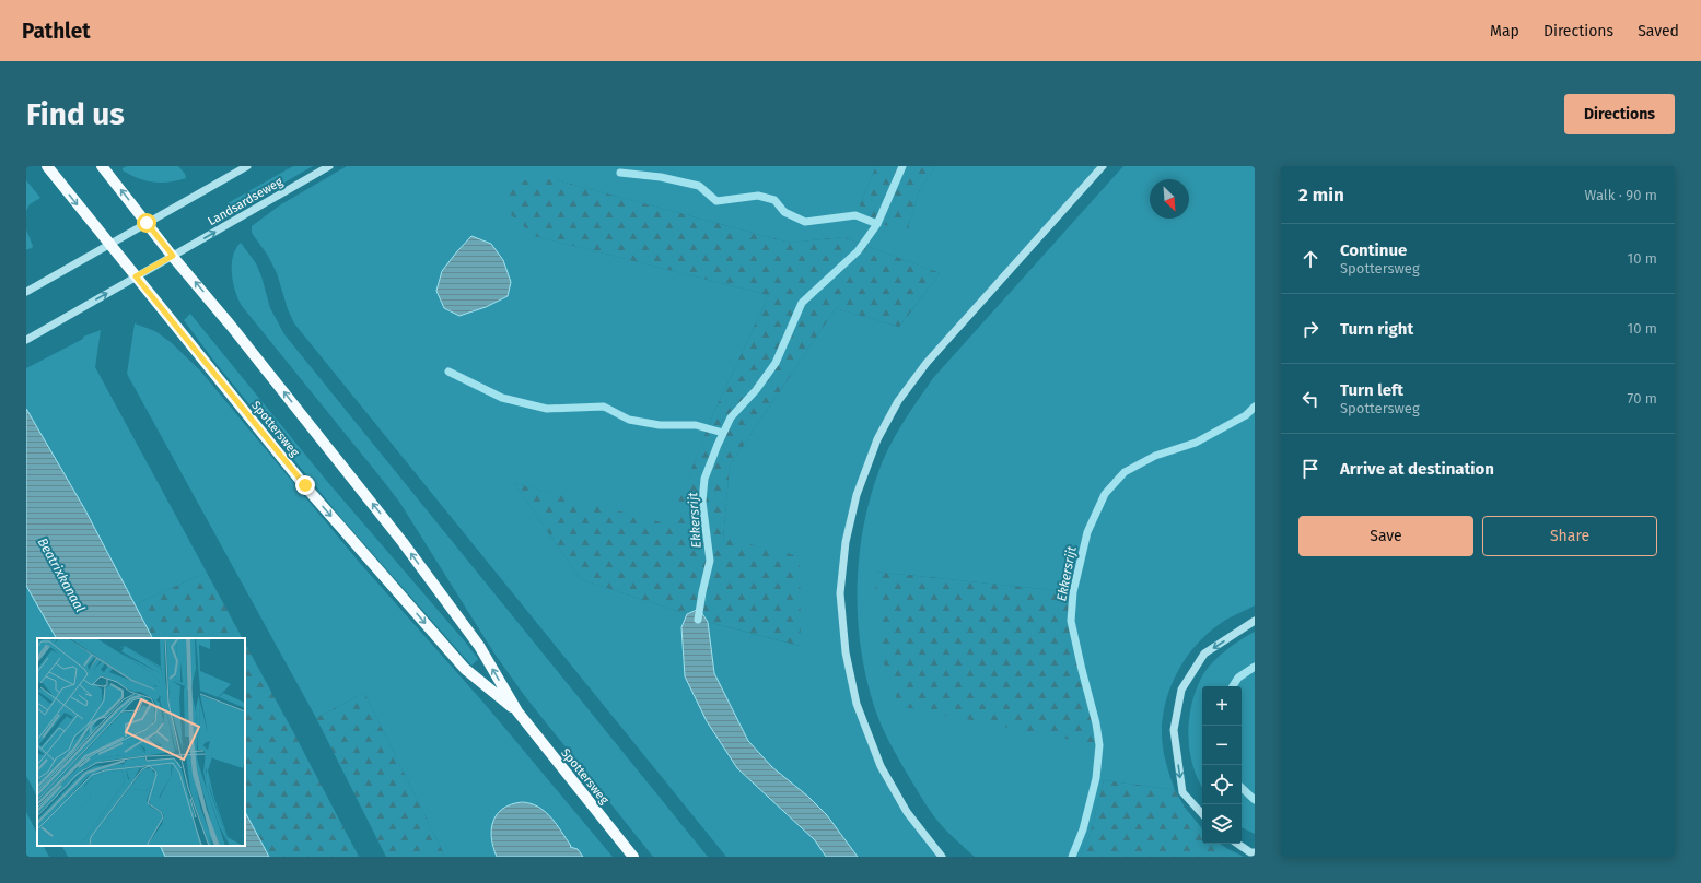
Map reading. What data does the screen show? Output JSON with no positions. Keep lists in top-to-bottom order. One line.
{"streets":{"main road":["Spottersweg"],"street":["Landsardseweg"]},"crossings":[["Landsardseweg","Spottersweg"]],"water":["Ekkersrijt","Beatrixkanaal"],"north":"bottom right","page":{"header":"Pathlet","nav":["Map","Directions","Saved"],"buttons":["Directions",["Save","Share"]],"title":"Find us","heading":["2 min","Walk · 90 m"],"list":[["Continue","Spottersweg","10 m"],["Turn right","10 m"],["Turn left","Spottersweg","70 m"],"Arrive at destination"],"map_buttons":["+","−"]}}
